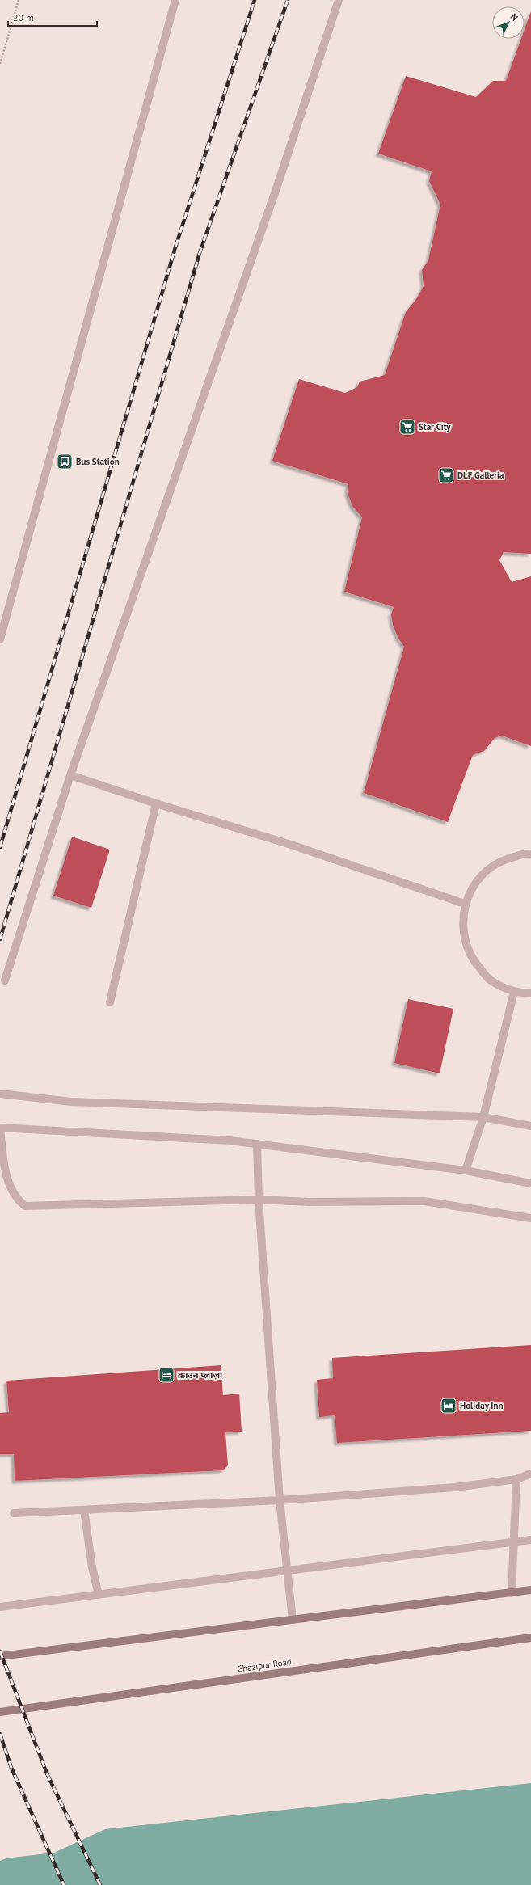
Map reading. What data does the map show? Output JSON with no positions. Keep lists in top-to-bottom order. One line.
{"streets":{"main road":["Ghazipur Road"]},"places":{"supermarket":["Star City","DLF Galleria"],"bus stop":["Bus Station"],"hotel":["क्राउन प्लाज़ा","Holiday Inn"]},"scale_bar":"20 m","north":"top right"}
